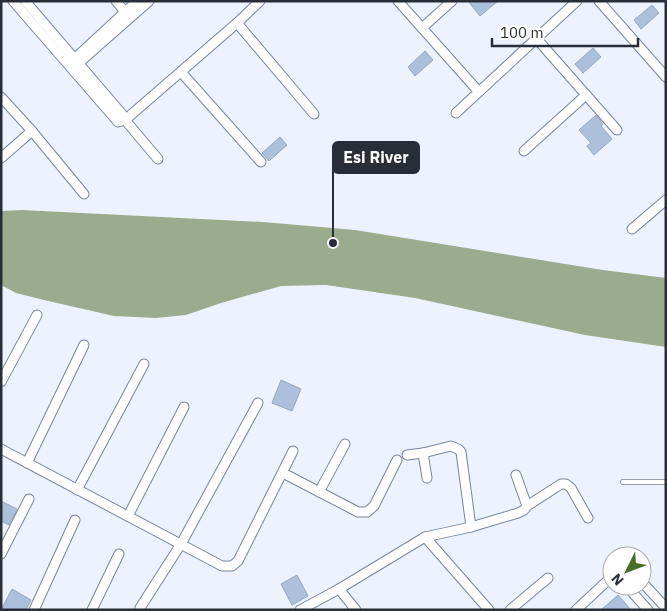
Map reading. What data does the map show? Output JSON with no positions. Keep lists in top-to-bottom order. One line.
{"places":["Esi River"],"scale_bar":"100 m","north":"bottom left"}
